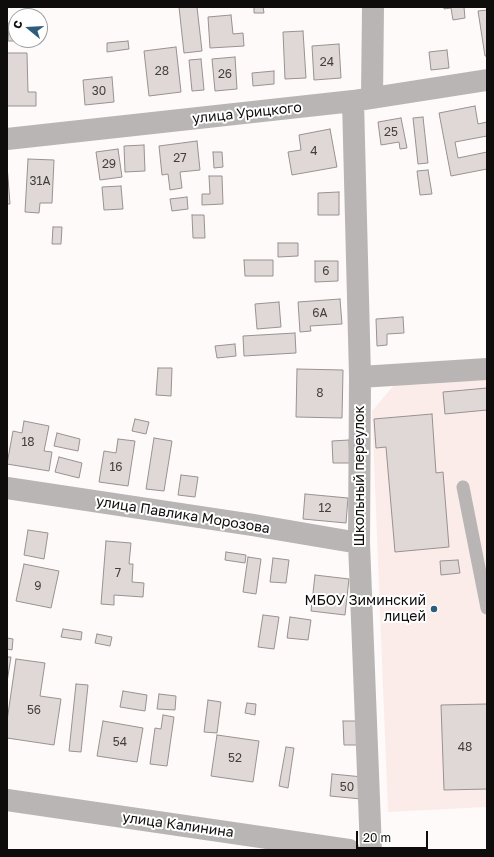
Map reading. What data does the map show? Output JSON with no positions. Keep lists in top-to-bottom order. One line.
{"streets":{"street":["улица Урицкого","Школьный переулок","улица Павлика Морозова","улица Калинина"]},"crossings":[["улица Урицкого","Школьный переулок"],["Школьный переулок","улица Павлика Морозова"]],"places":["МБОУ Зиминский лицей"],"house_numbers":["24","28","26","30","25","4","27","29","31А","6","6А","8","18","16","12","7","9","56","54","48","52","50"],"scale_bar":"20 m","north":"left"}
